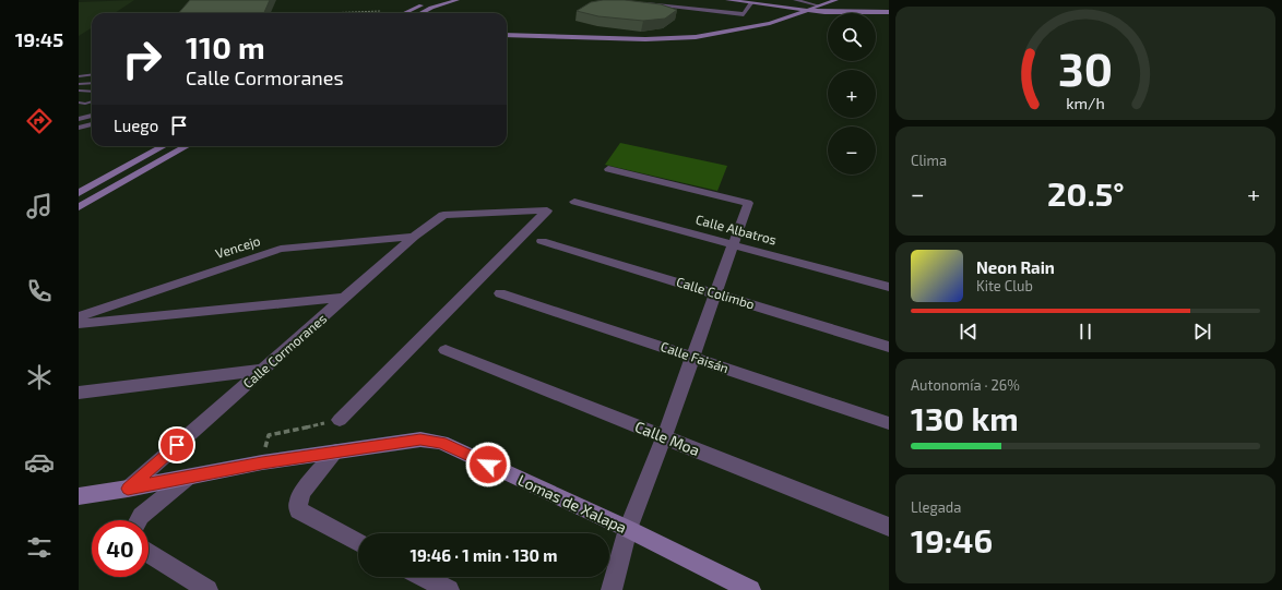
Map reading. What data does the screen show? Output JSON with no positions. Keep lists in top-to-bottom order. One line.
{"streets":{"street":["Calle Albatros","Vencejo","Calle Colimbo","Calle Cormoranes","Calle Faisán","Calle Moa","Lomas de Xalapa"]},"crossings":[["Vencejo","Calle Cormoranes"],["Calle Cormoranes","Lomas de Xalapa"]],"page":{"tabs":"19:45","map_buttons":["+","−"],"turn":["110 m","Calle Cormoranes"],"then":"Luego","tile":["Clima",["Autonomía · 26%","130 km"],["Llegada","19:46"]],"heat":["−","20.5°","+"],"song":["Neon Rain","Kite Club"],"limit":"40","trip":"19:46 · 1 min · 130 m","gauge":["30","km/h"]}}
